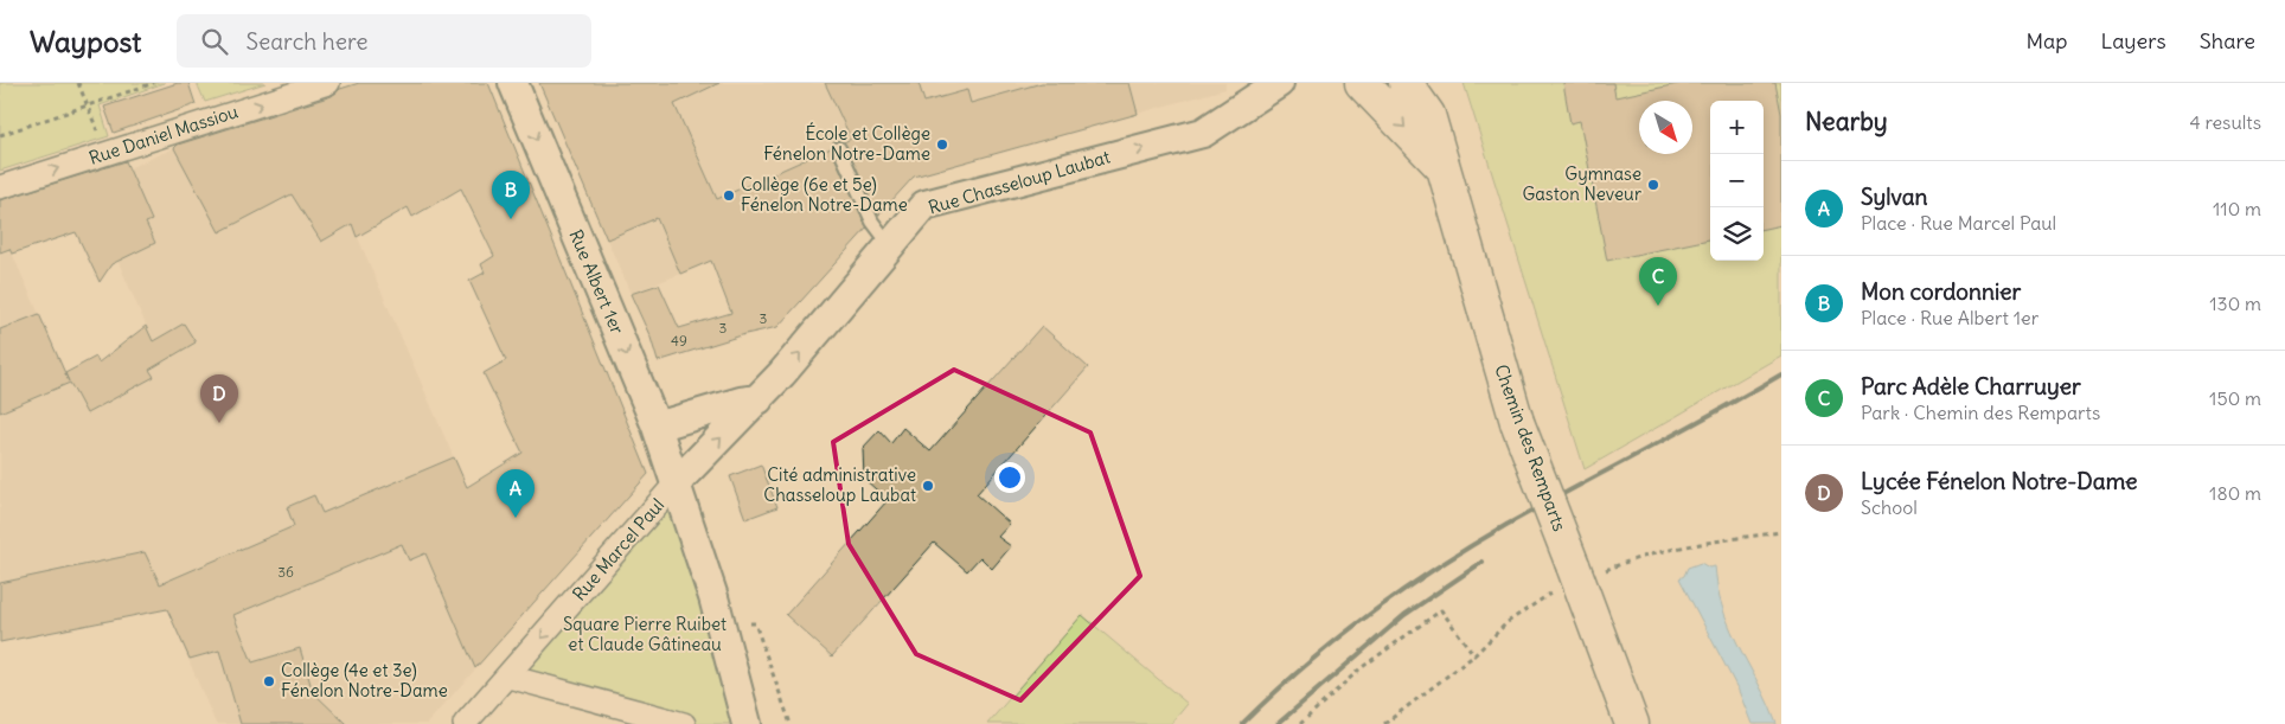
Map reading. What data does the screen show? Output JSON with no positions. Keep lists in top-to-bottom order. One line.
{"streets":{"main road":["Chemin des Remparts"],"street":["Rue Daniel Massiou","Rue Chasseloup Laubat","Rue Albert 1er","Rue Marcel Paul"]},"crossings":[["Rue Chasseloup Laubat","Rue Albert 1er"],["Rue Chasseloup Laubat","Rue Marcel Paul"],["Rue Albert 1er","Rue Marcel Paul"]],"one_way":["Rue Daniel Massiou","Rue Chasseloup Laubat","Rue Albert 1er","Rue Marcel Paul"],"parks":["Square Pierre Ruibet et Claude Gâtineau"],"places":["École et Collège Fénelon Notre-Dame","Gymnase Gaston Neveur","Collège (6e et 5e) Fénelon Notre-Dame","Cité administrative Chasseloup Laubat","Collège (4e et 3e) Fénelon Notre-Dame"],"house_numbers":["3","3","49","36"],"north":"bottom right","page":{"header":"Waypost","search":"Search here","nav":["Map","Layers","Share"],"heading":["Nearby","4 results"],"map_buttons":["+","−"],"list":[{"mark":"A","name":"Sylvan","note":"Place · Rue Marcel Paul","value":"110 m"},{"mark":"B","name":"Mon cordonnier","note":"Place · Rue Albert 1er","value":"130 m"},{"mark":"C","name":"Parc Adèle Charruyer","note":"Park · Chemin des Remparts","value":"150 m"},{"mark":"D","name":"Lycée Fénelon Notre-Dame","note":"School","value":"180 m"}],"pins":["B","C","D","A"]}}
